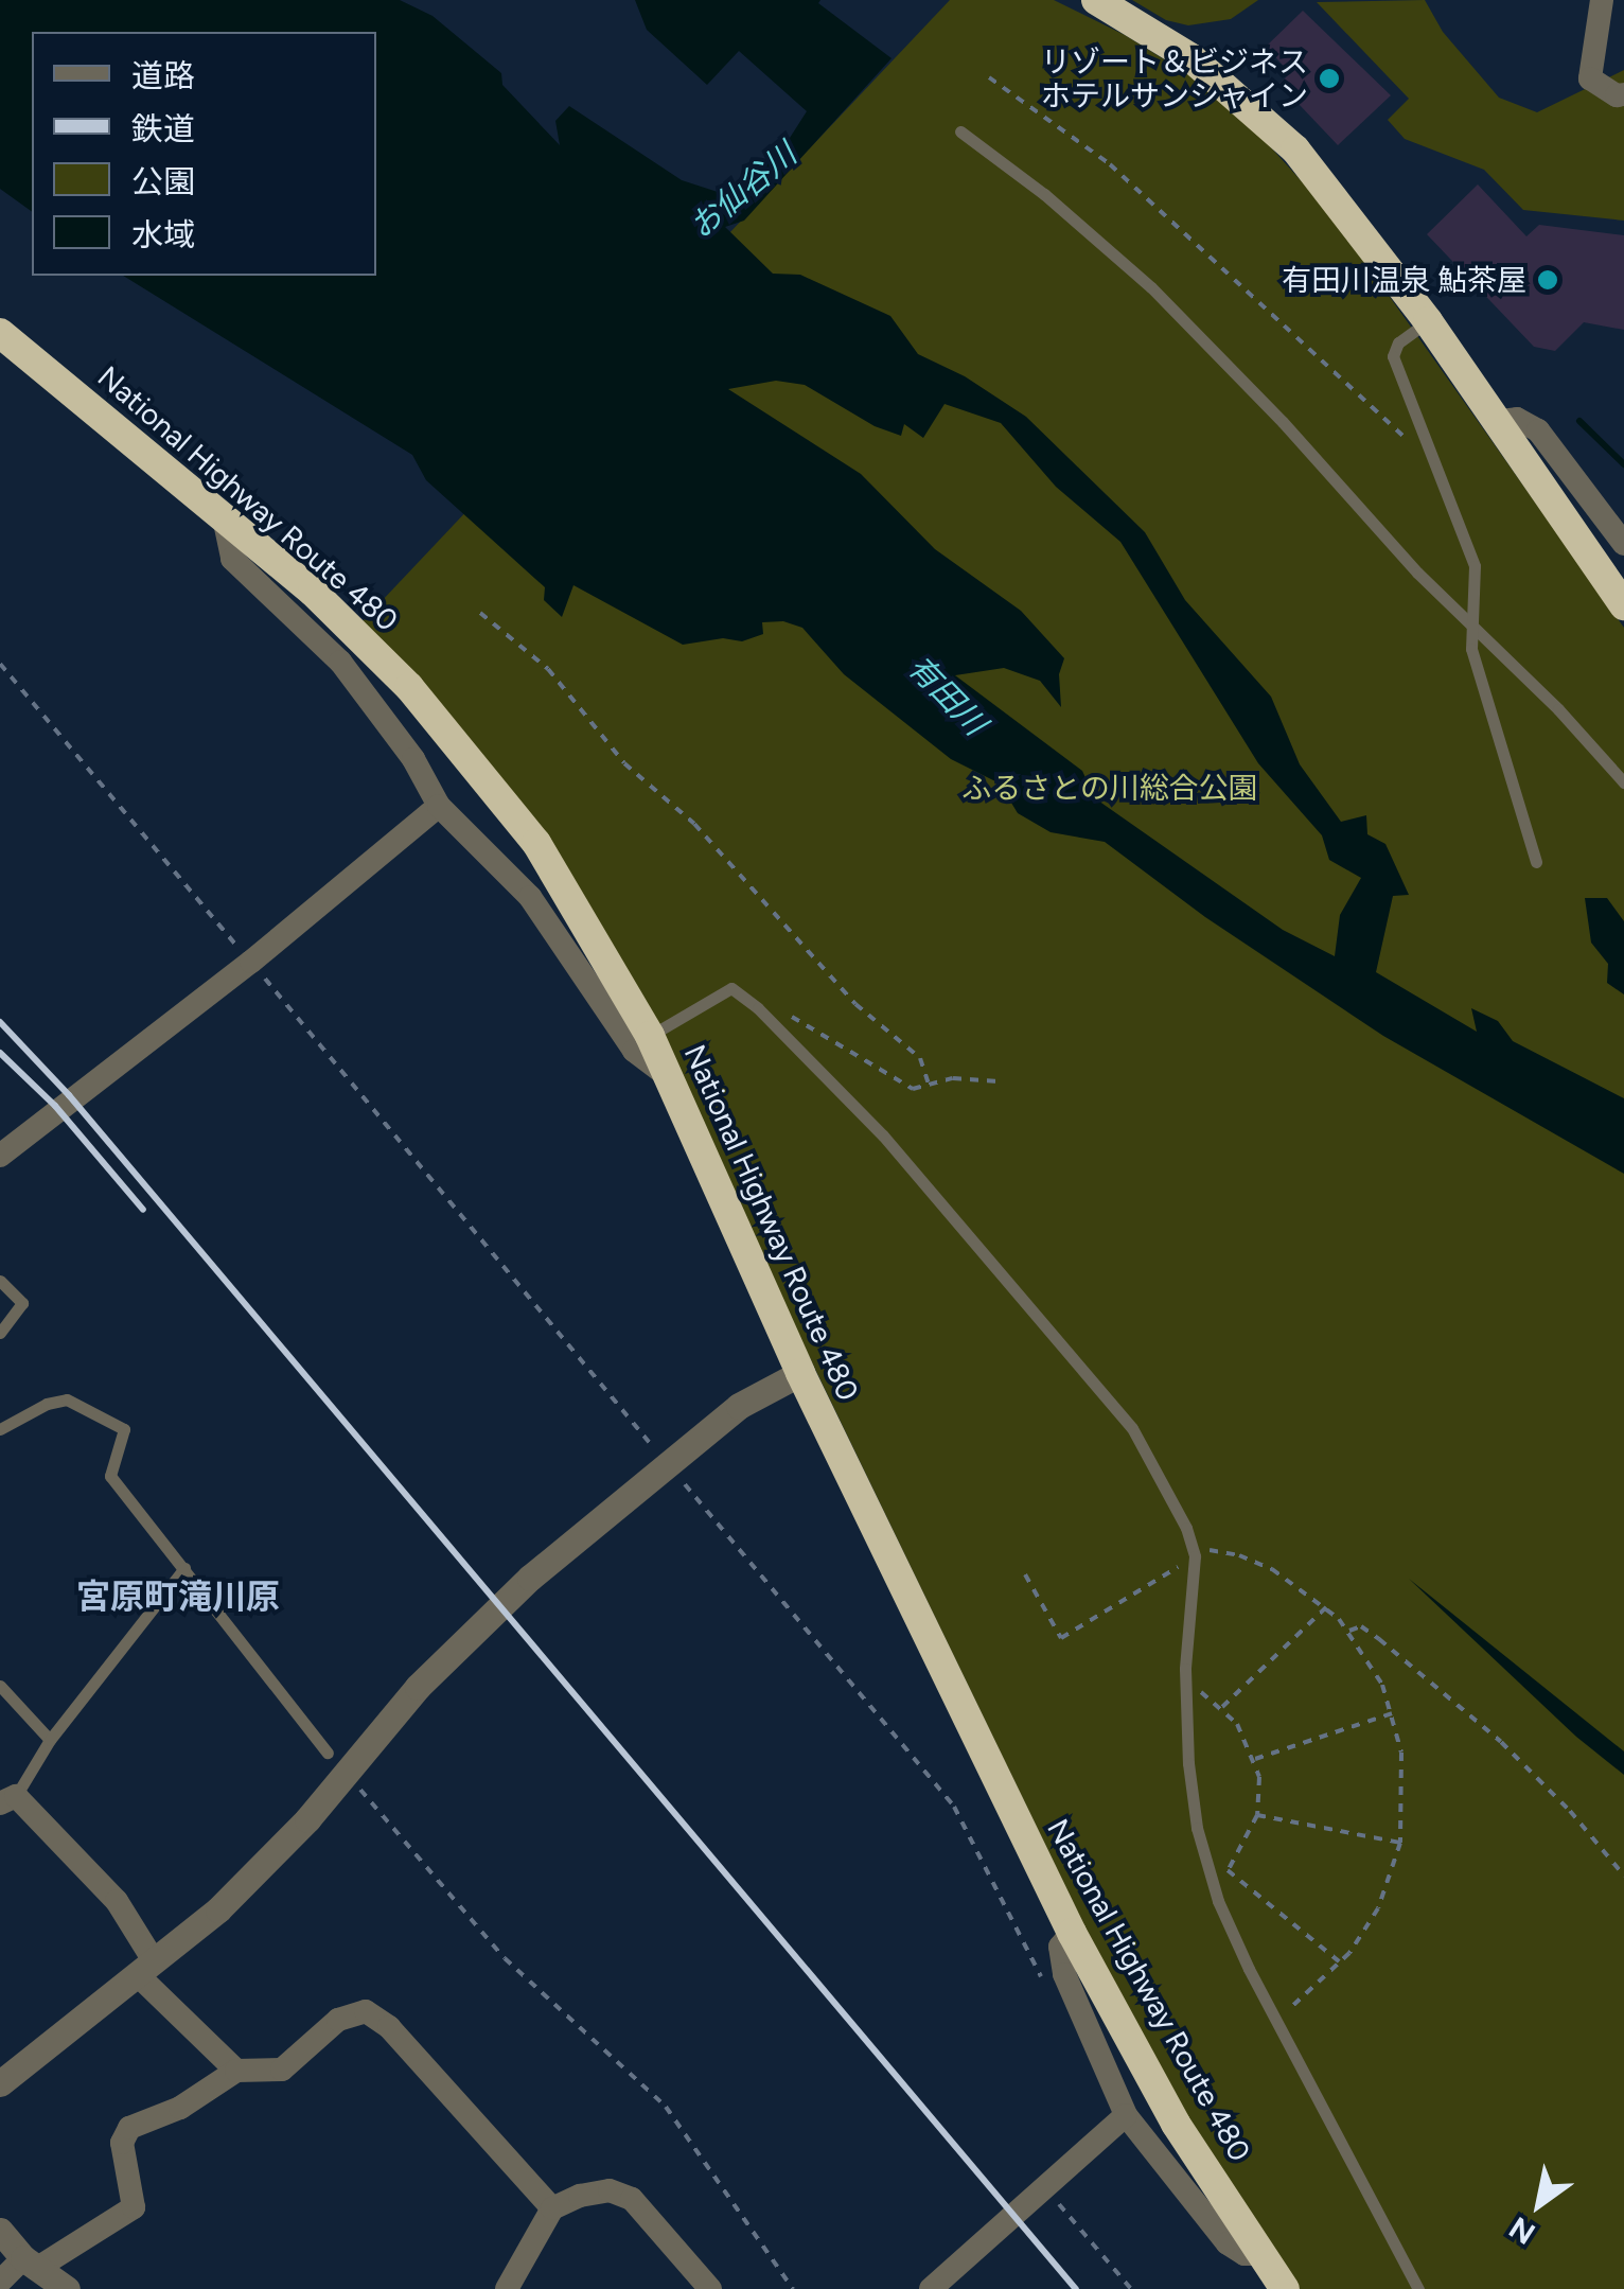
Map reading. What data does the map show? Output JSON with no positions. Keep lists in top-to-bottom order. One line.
{"streets":{"highway":["National Highway Route 480"]},"districts":["宮原町滝川原"],"water":["お仙谷川","有田川"],"parks":["ふるさとの川総合公園"],"places":["リゾート＆ビジネス ホテルサンシャイン","有田川温泉 鮎茶屋"],"legend":["道路","鉄道","公園","水域"],"north":"bottom left"}
